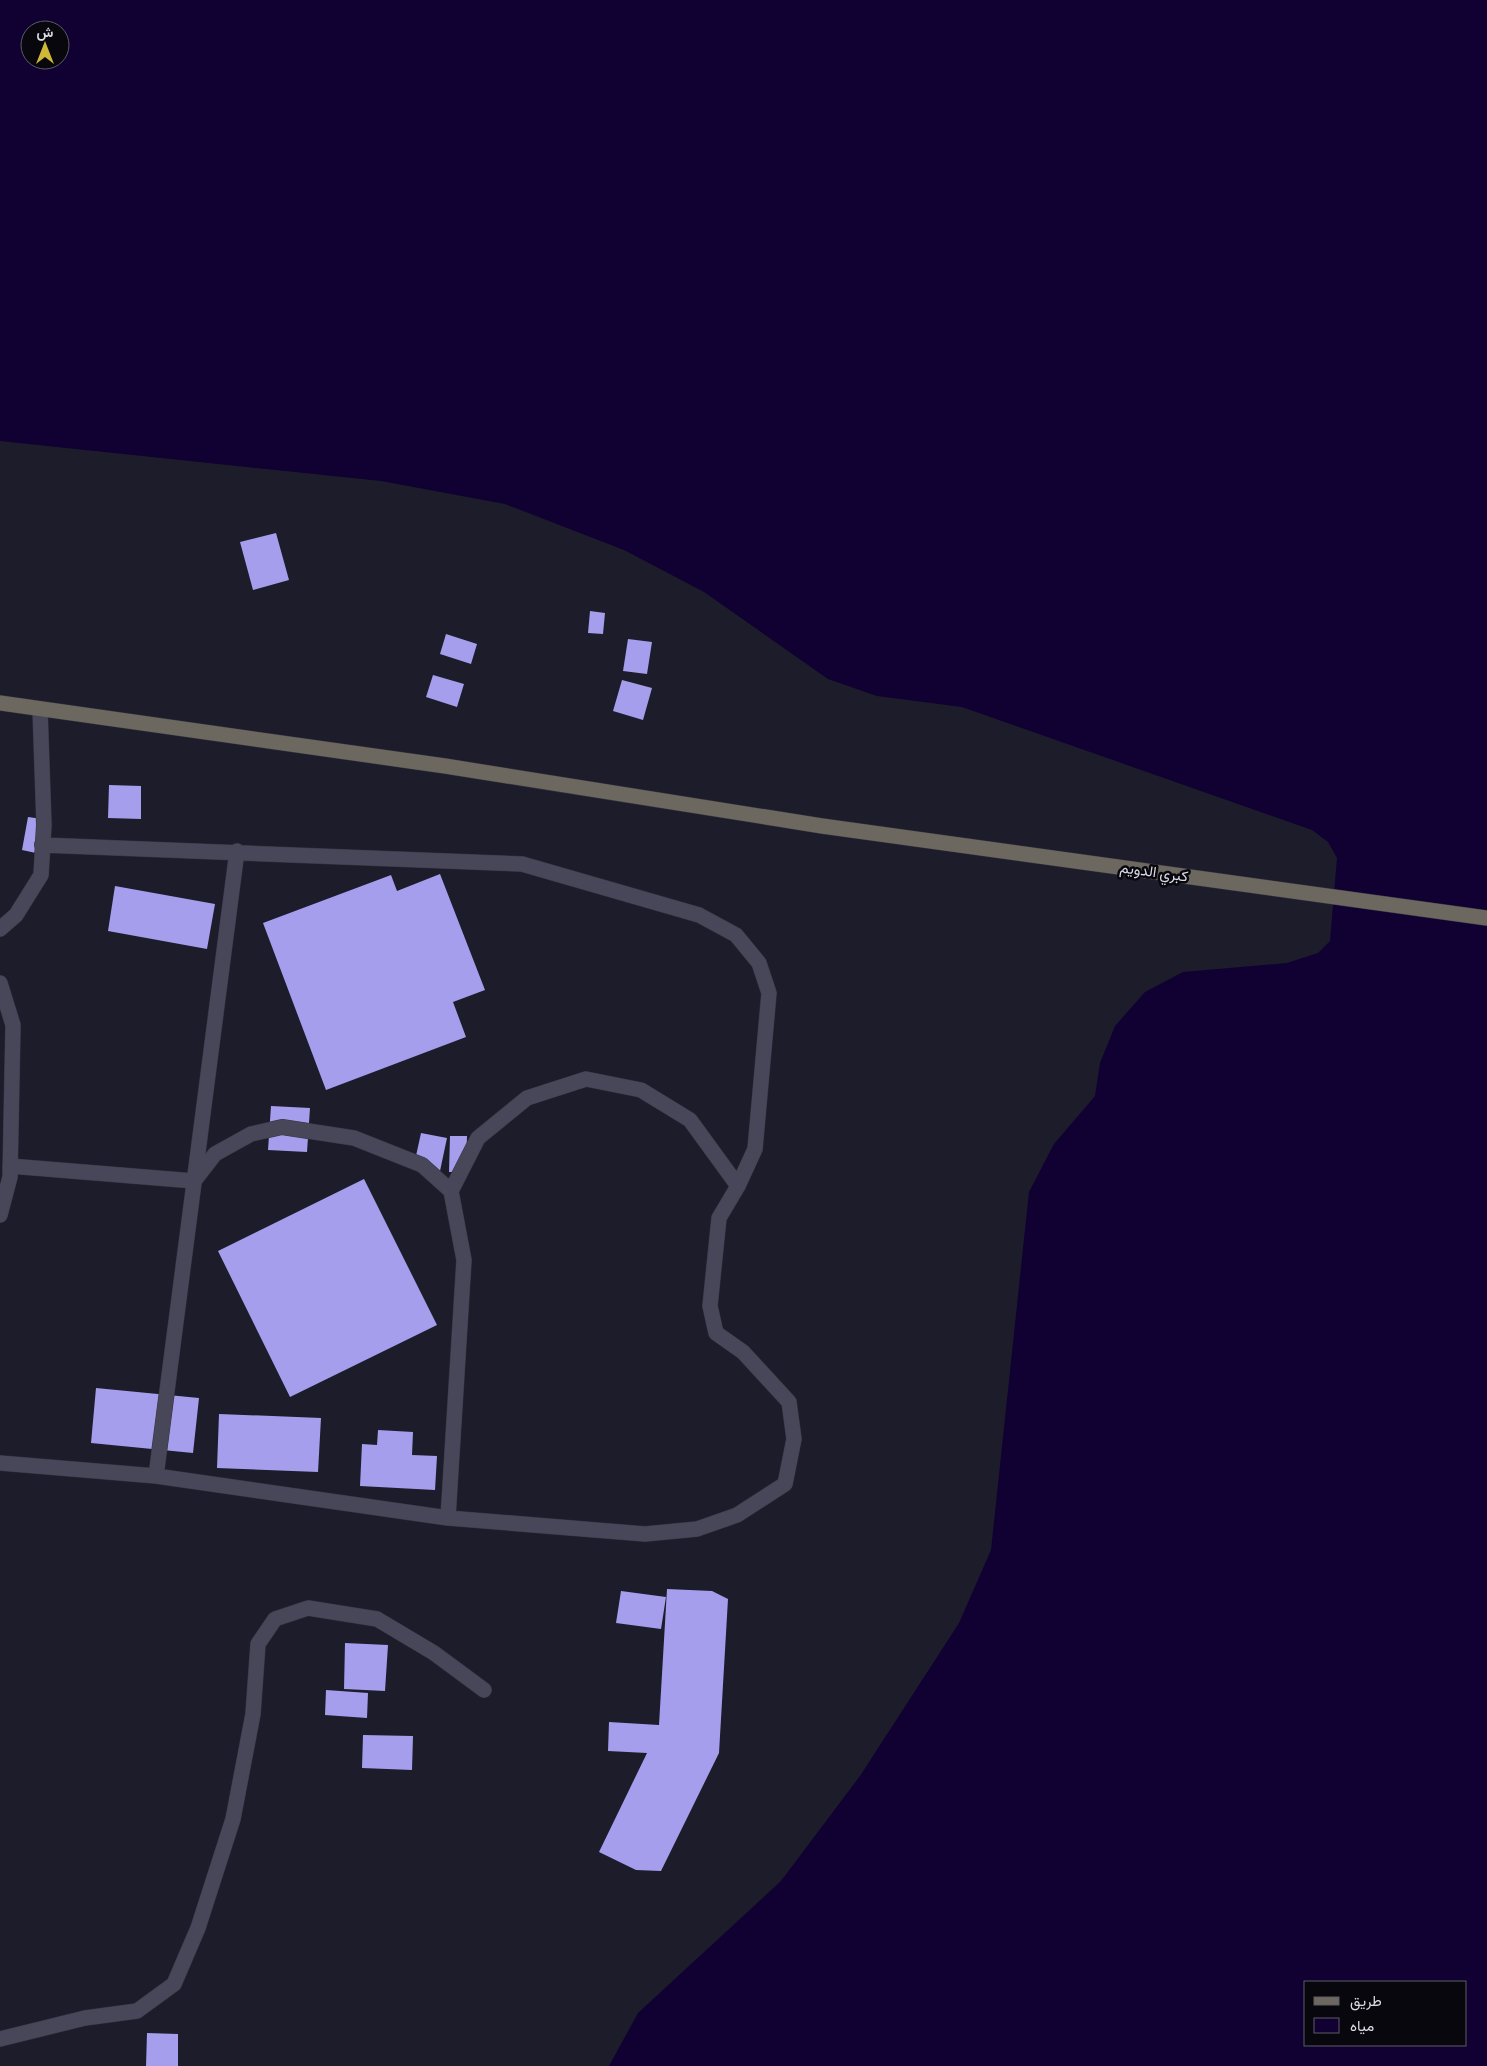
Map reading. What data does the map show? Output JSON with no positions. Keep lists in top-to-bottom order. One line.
{"streets":{"main road":["كبري الدويم"]},"legend":["طريق","مياه"],"north":"top"}
